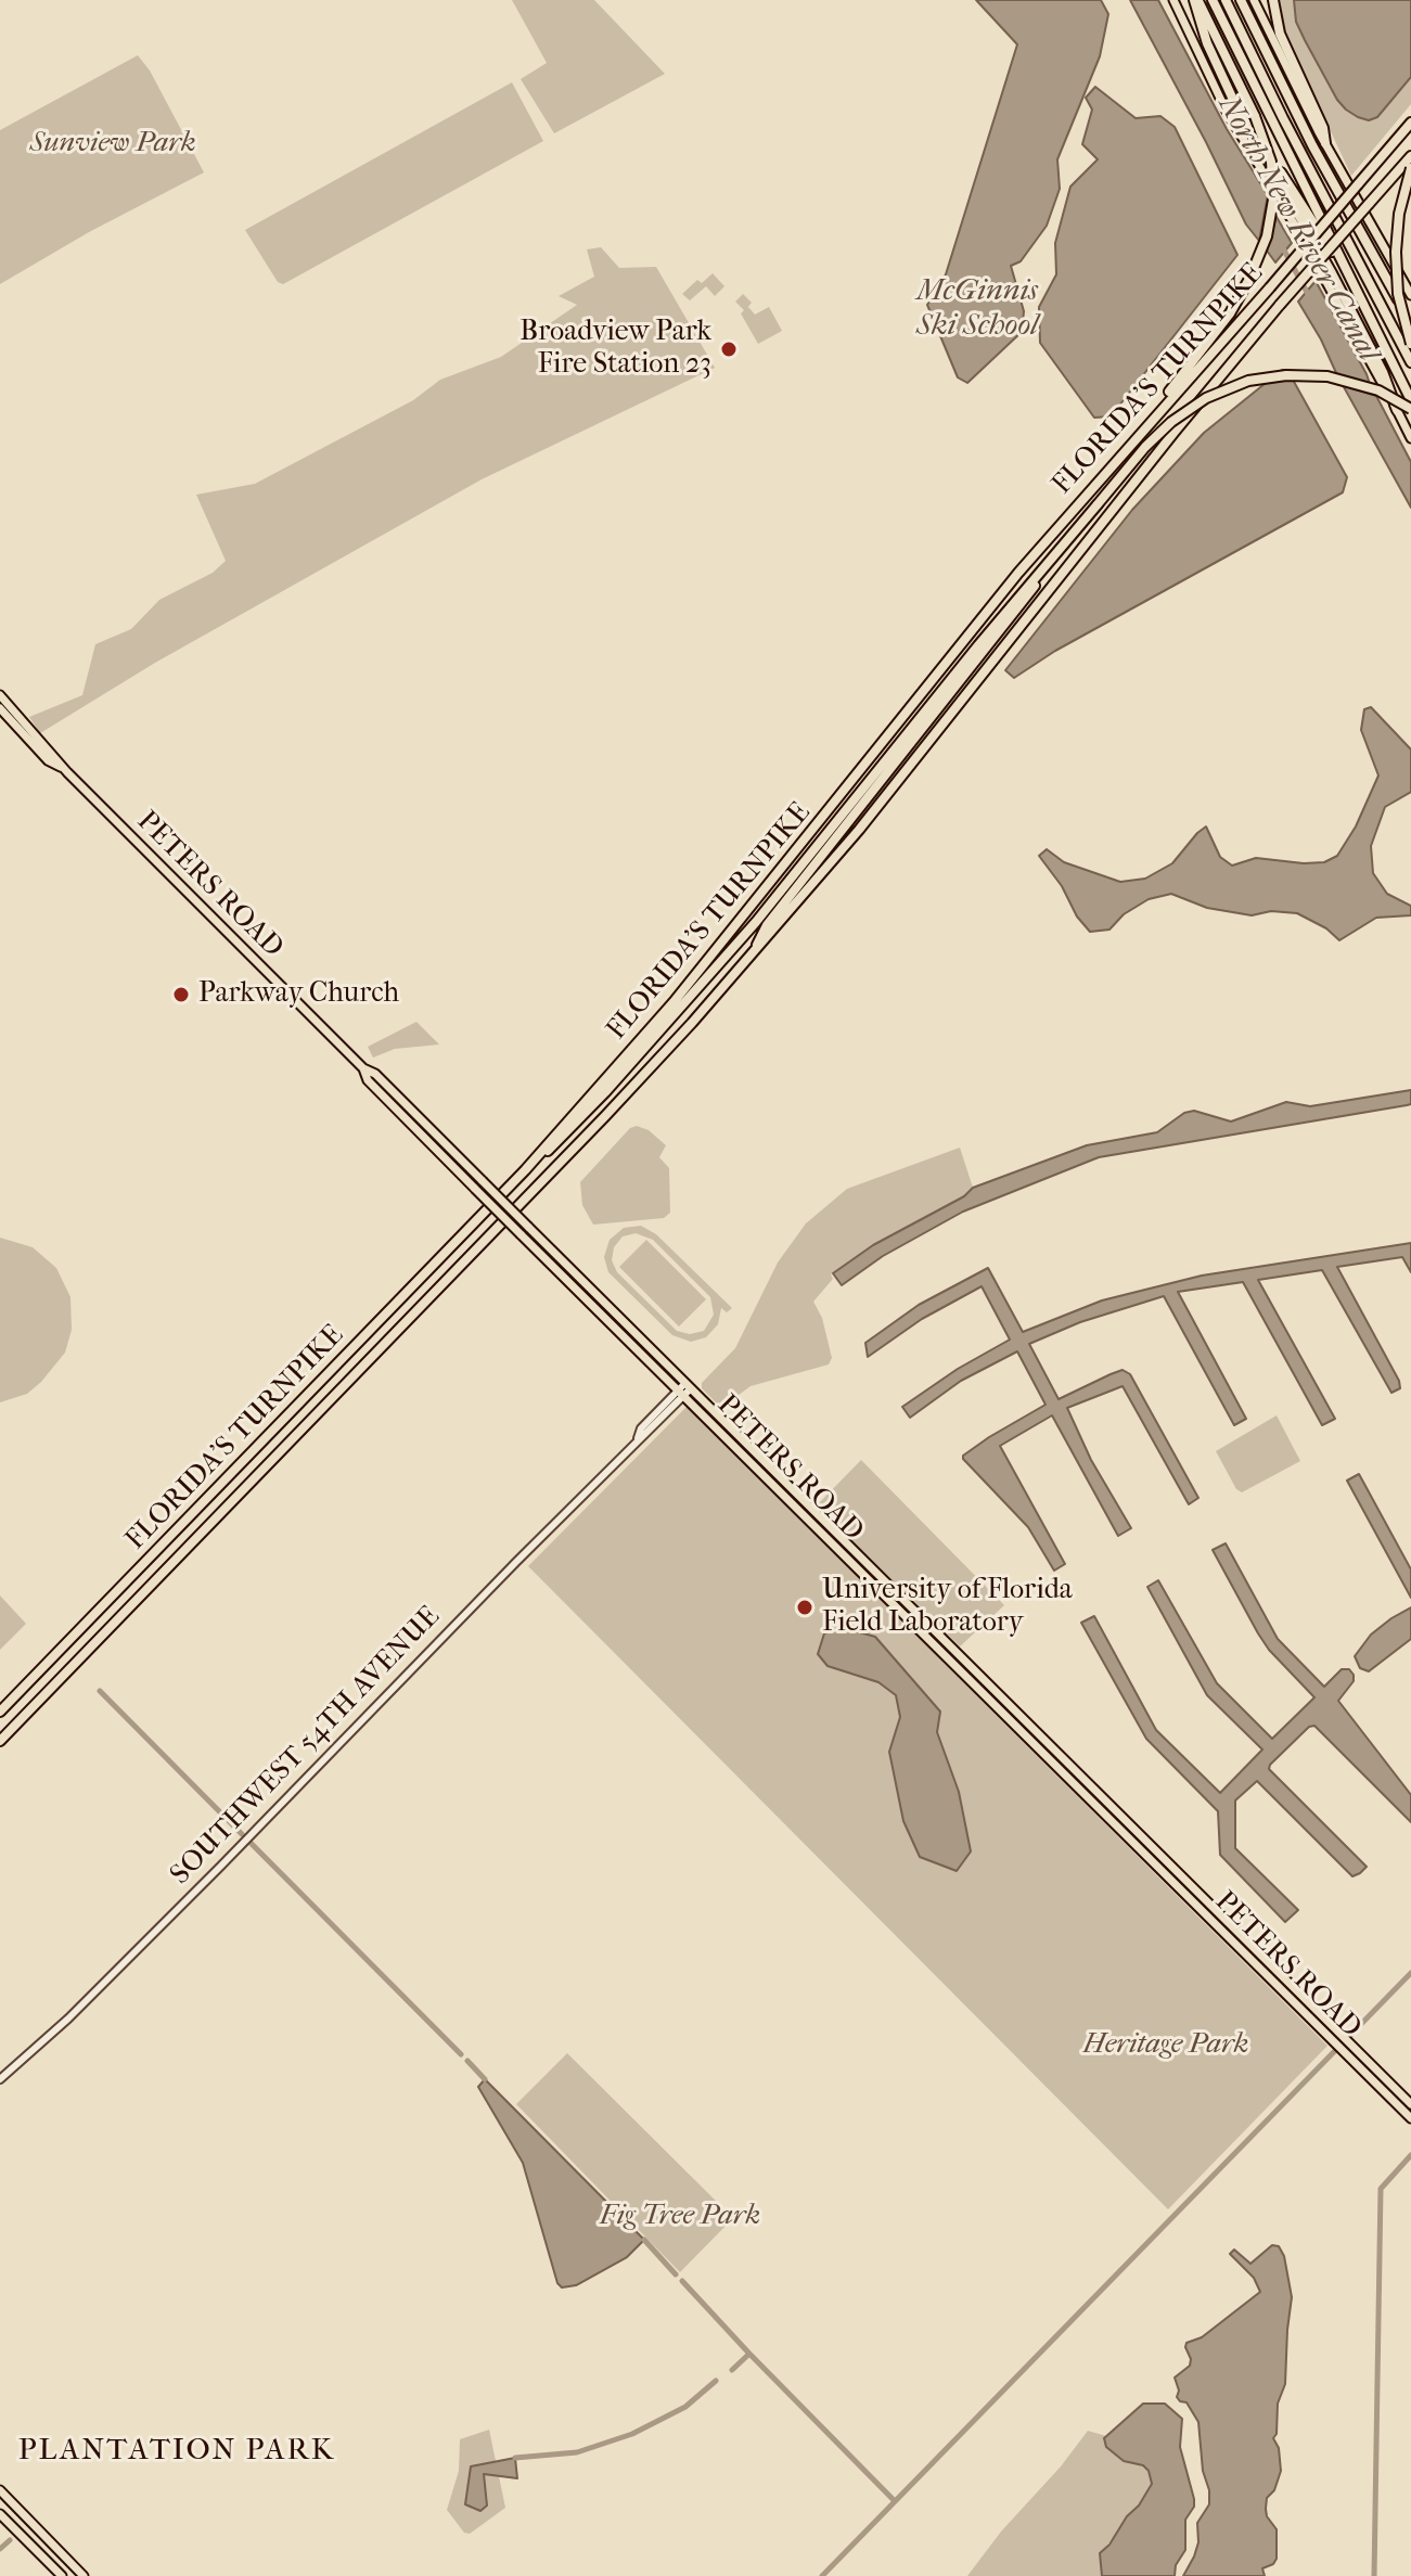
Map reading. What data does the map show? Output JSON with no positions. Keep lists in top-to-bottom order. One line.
{"streets":{"highway":["FLORIDA'S TURNPIKE"],"main road":["PETERS ROAD"],"street":["SOUTHWEST 54TH AVENUE"]},"crossings":[["PETERS ROAD","SOUTHWEST 54TH AVENUE"]],"districts":["PLANTATION PARK"],"water":["North New River Canal","McGinnis Ski School"],"parks":["Sunview Park","Heritage Park","Fig Tree Park"],"places":["Broadview Park Fire Station 23","Parkway Church","University of Florida Field Laboratory"]}
